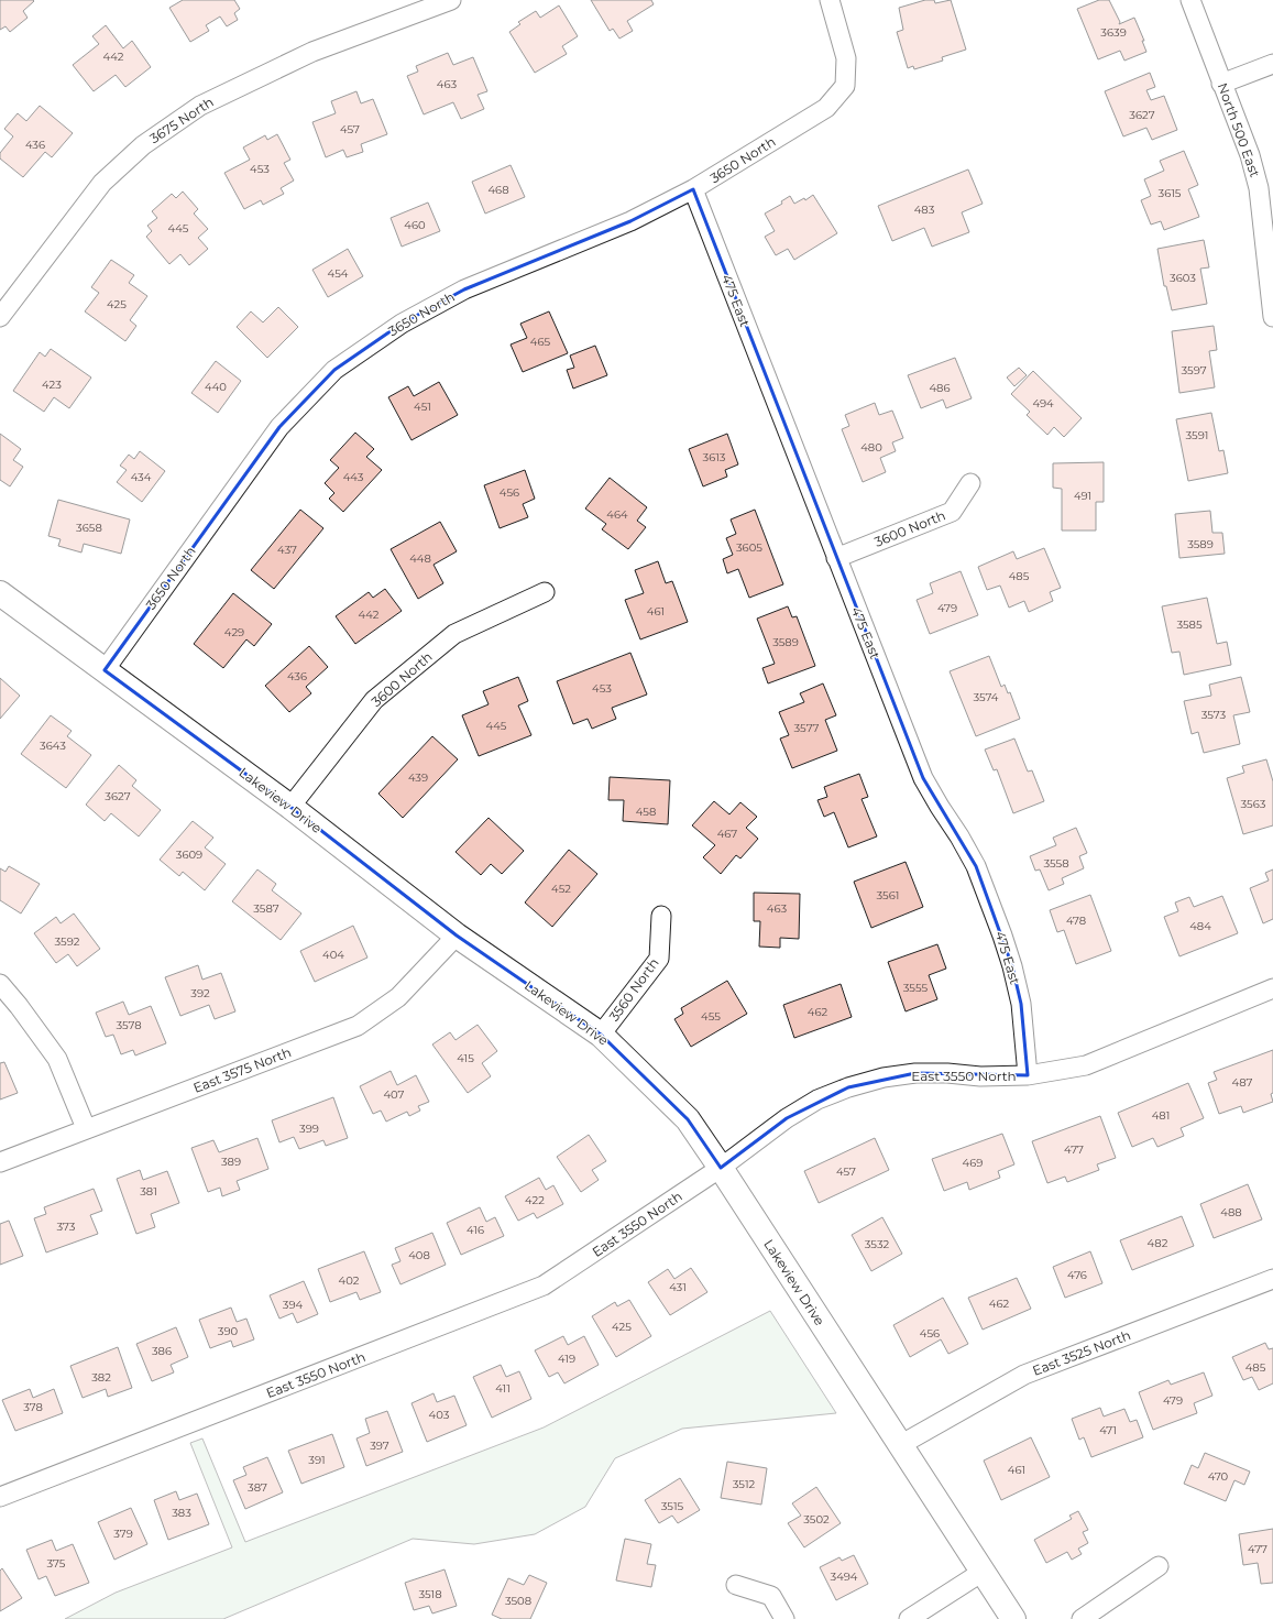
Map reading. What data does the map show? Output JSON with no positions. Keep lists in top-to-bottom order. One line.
{"streets":{"street":["3675 North","North 500 East","3650 North","475 East","3600 North","Lakeview Drive","3560 North","East 3575 North","East 3550 North","East 3525 North"]},"crossings":[["3650 North","475 East"],["3650 North","Lakeview Drive"],["475 East","3600 North"],["475 East","East 3550 North"],["3600 North","Lakeview Drive"],["Lakeview Drive","3560 North"],["Lakeview Drive","East 3575 North"],["Lakeview Drive","East 3550 North"],["Lakeview Drive","East 3525 North"]],"house_numbers":["3639","442","463","3627","457","436","453","468","3615","483","460","445","454","3603","425","465","3597","423","440","486","494","451","3591","480","3613","434","443","456","491","464","3658","3589","3605","437","448","485","479","461","442","3585","429","3589","436","453","3574","3573","445","3577","3643","439","3627","3563","458","467","3609","3558","452","3561","3587","463","478","484","3592","404","3555","392","462","455","3578","415","487","407","481","399","477","389","469","457","381","422","488","373","416","482","3532","408","476","402","431","462","394","425","390","456","386","419","485","382","411","479","378","403","471","397","391","461","470","3512","387","3515","383","3502","379","477","375","3494","3518","3508"]}
